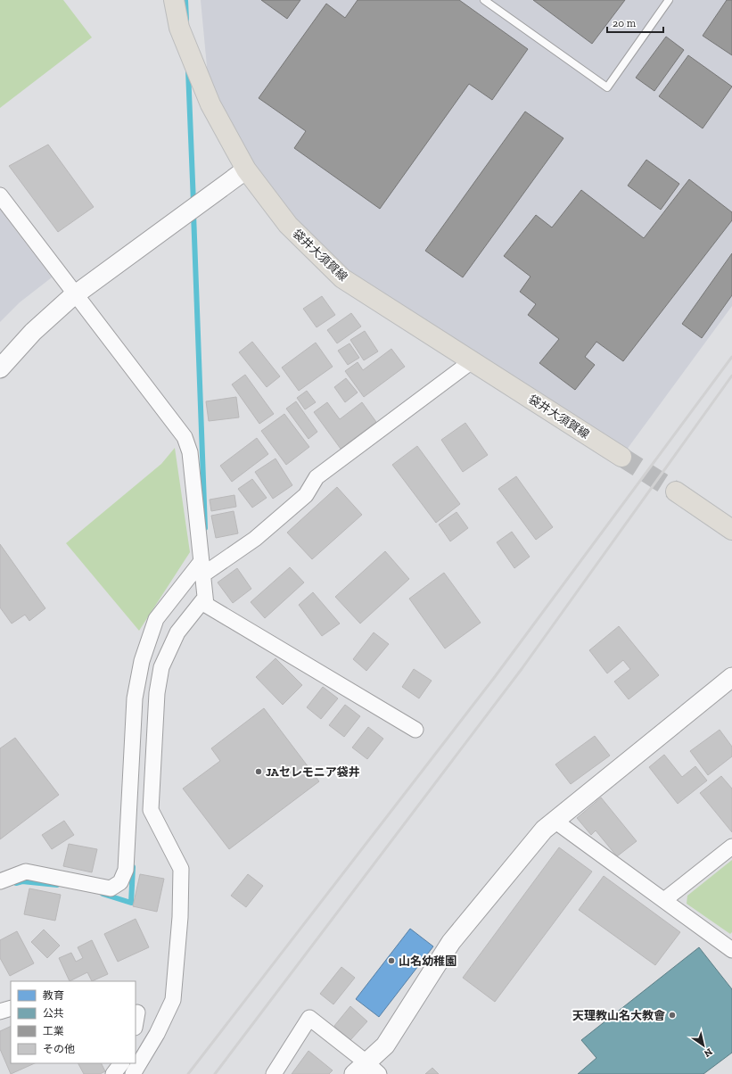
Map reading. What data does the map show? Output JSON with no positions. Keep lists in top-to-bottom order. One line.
{"streets":{"main road":["袋井大須賀線"]},"places":["JAセレモニア袋井","山名幼稚園","天理教山名大教會"],"legend":["教育","公共","工業","その他"],"scale_bar":"20 m","north":"bottom right"}
